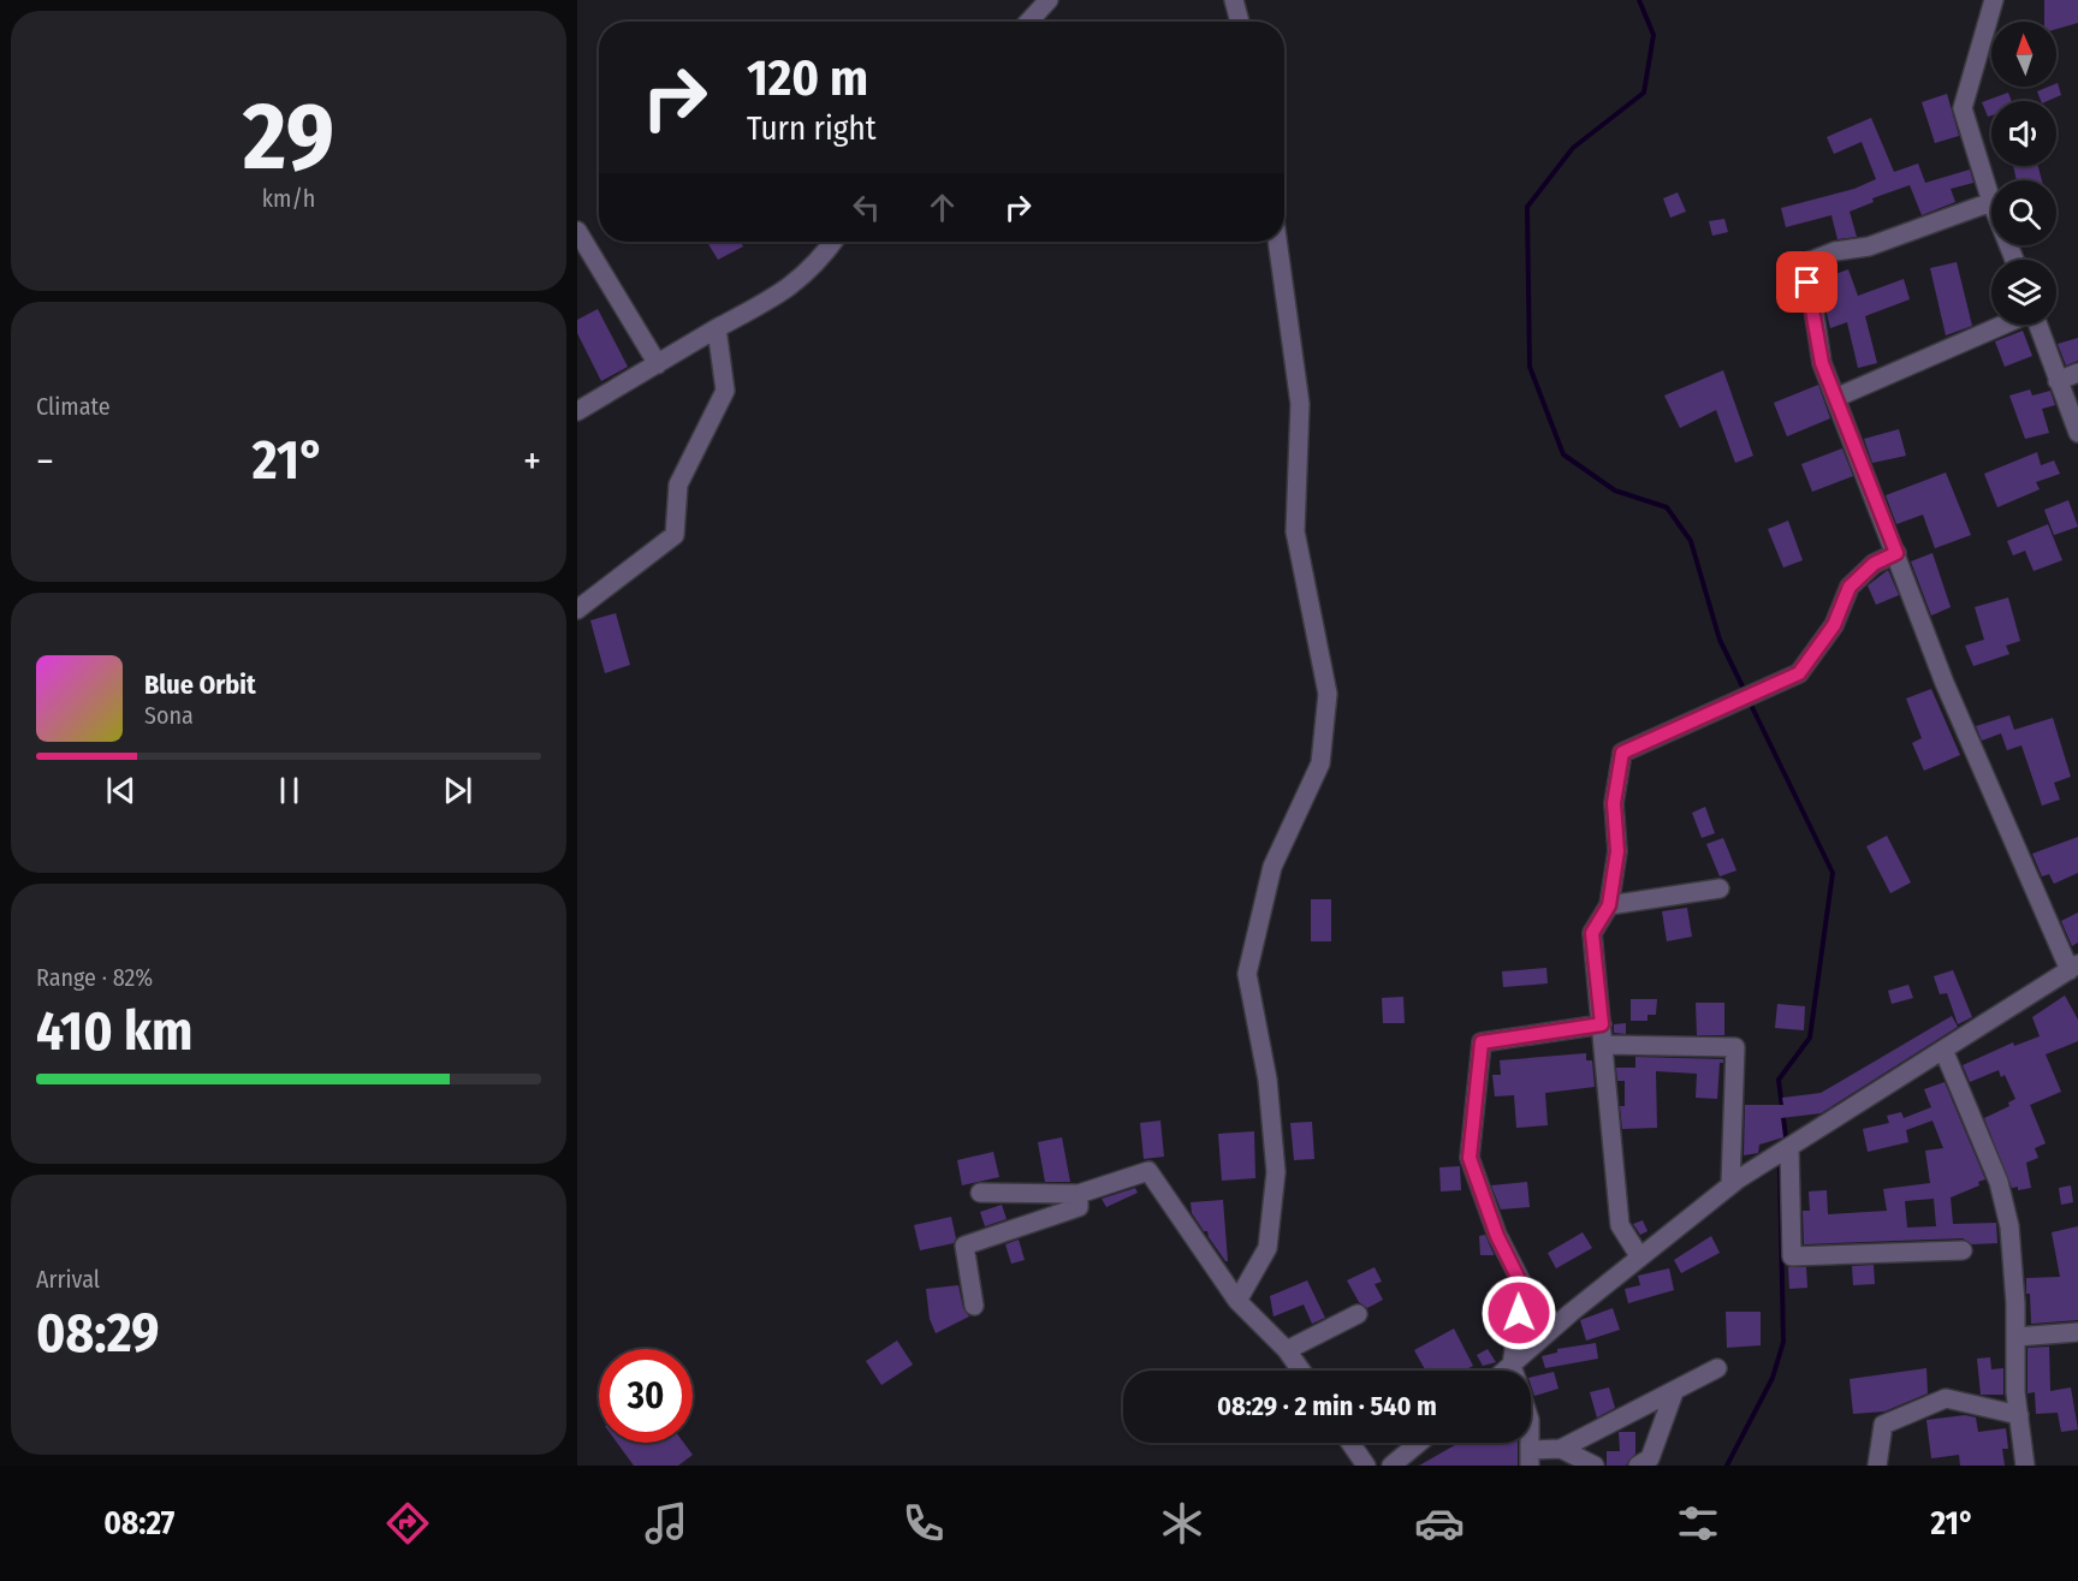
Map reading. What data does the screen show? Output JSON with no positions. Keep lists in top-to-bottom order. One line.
{"north":"top","page":{"tile":[["29","km/h"],"Climate",["Range · 82%","410 km"],["Arrival","08:29"]],"turn":["120 m","Turn right"],"heat":["−","21°","+"],"song":["Blue Orbit","Sona"],"limit":"30","trip":"08:29 · 2 min · 540 m","tabs":["08:27","21°"]}}
